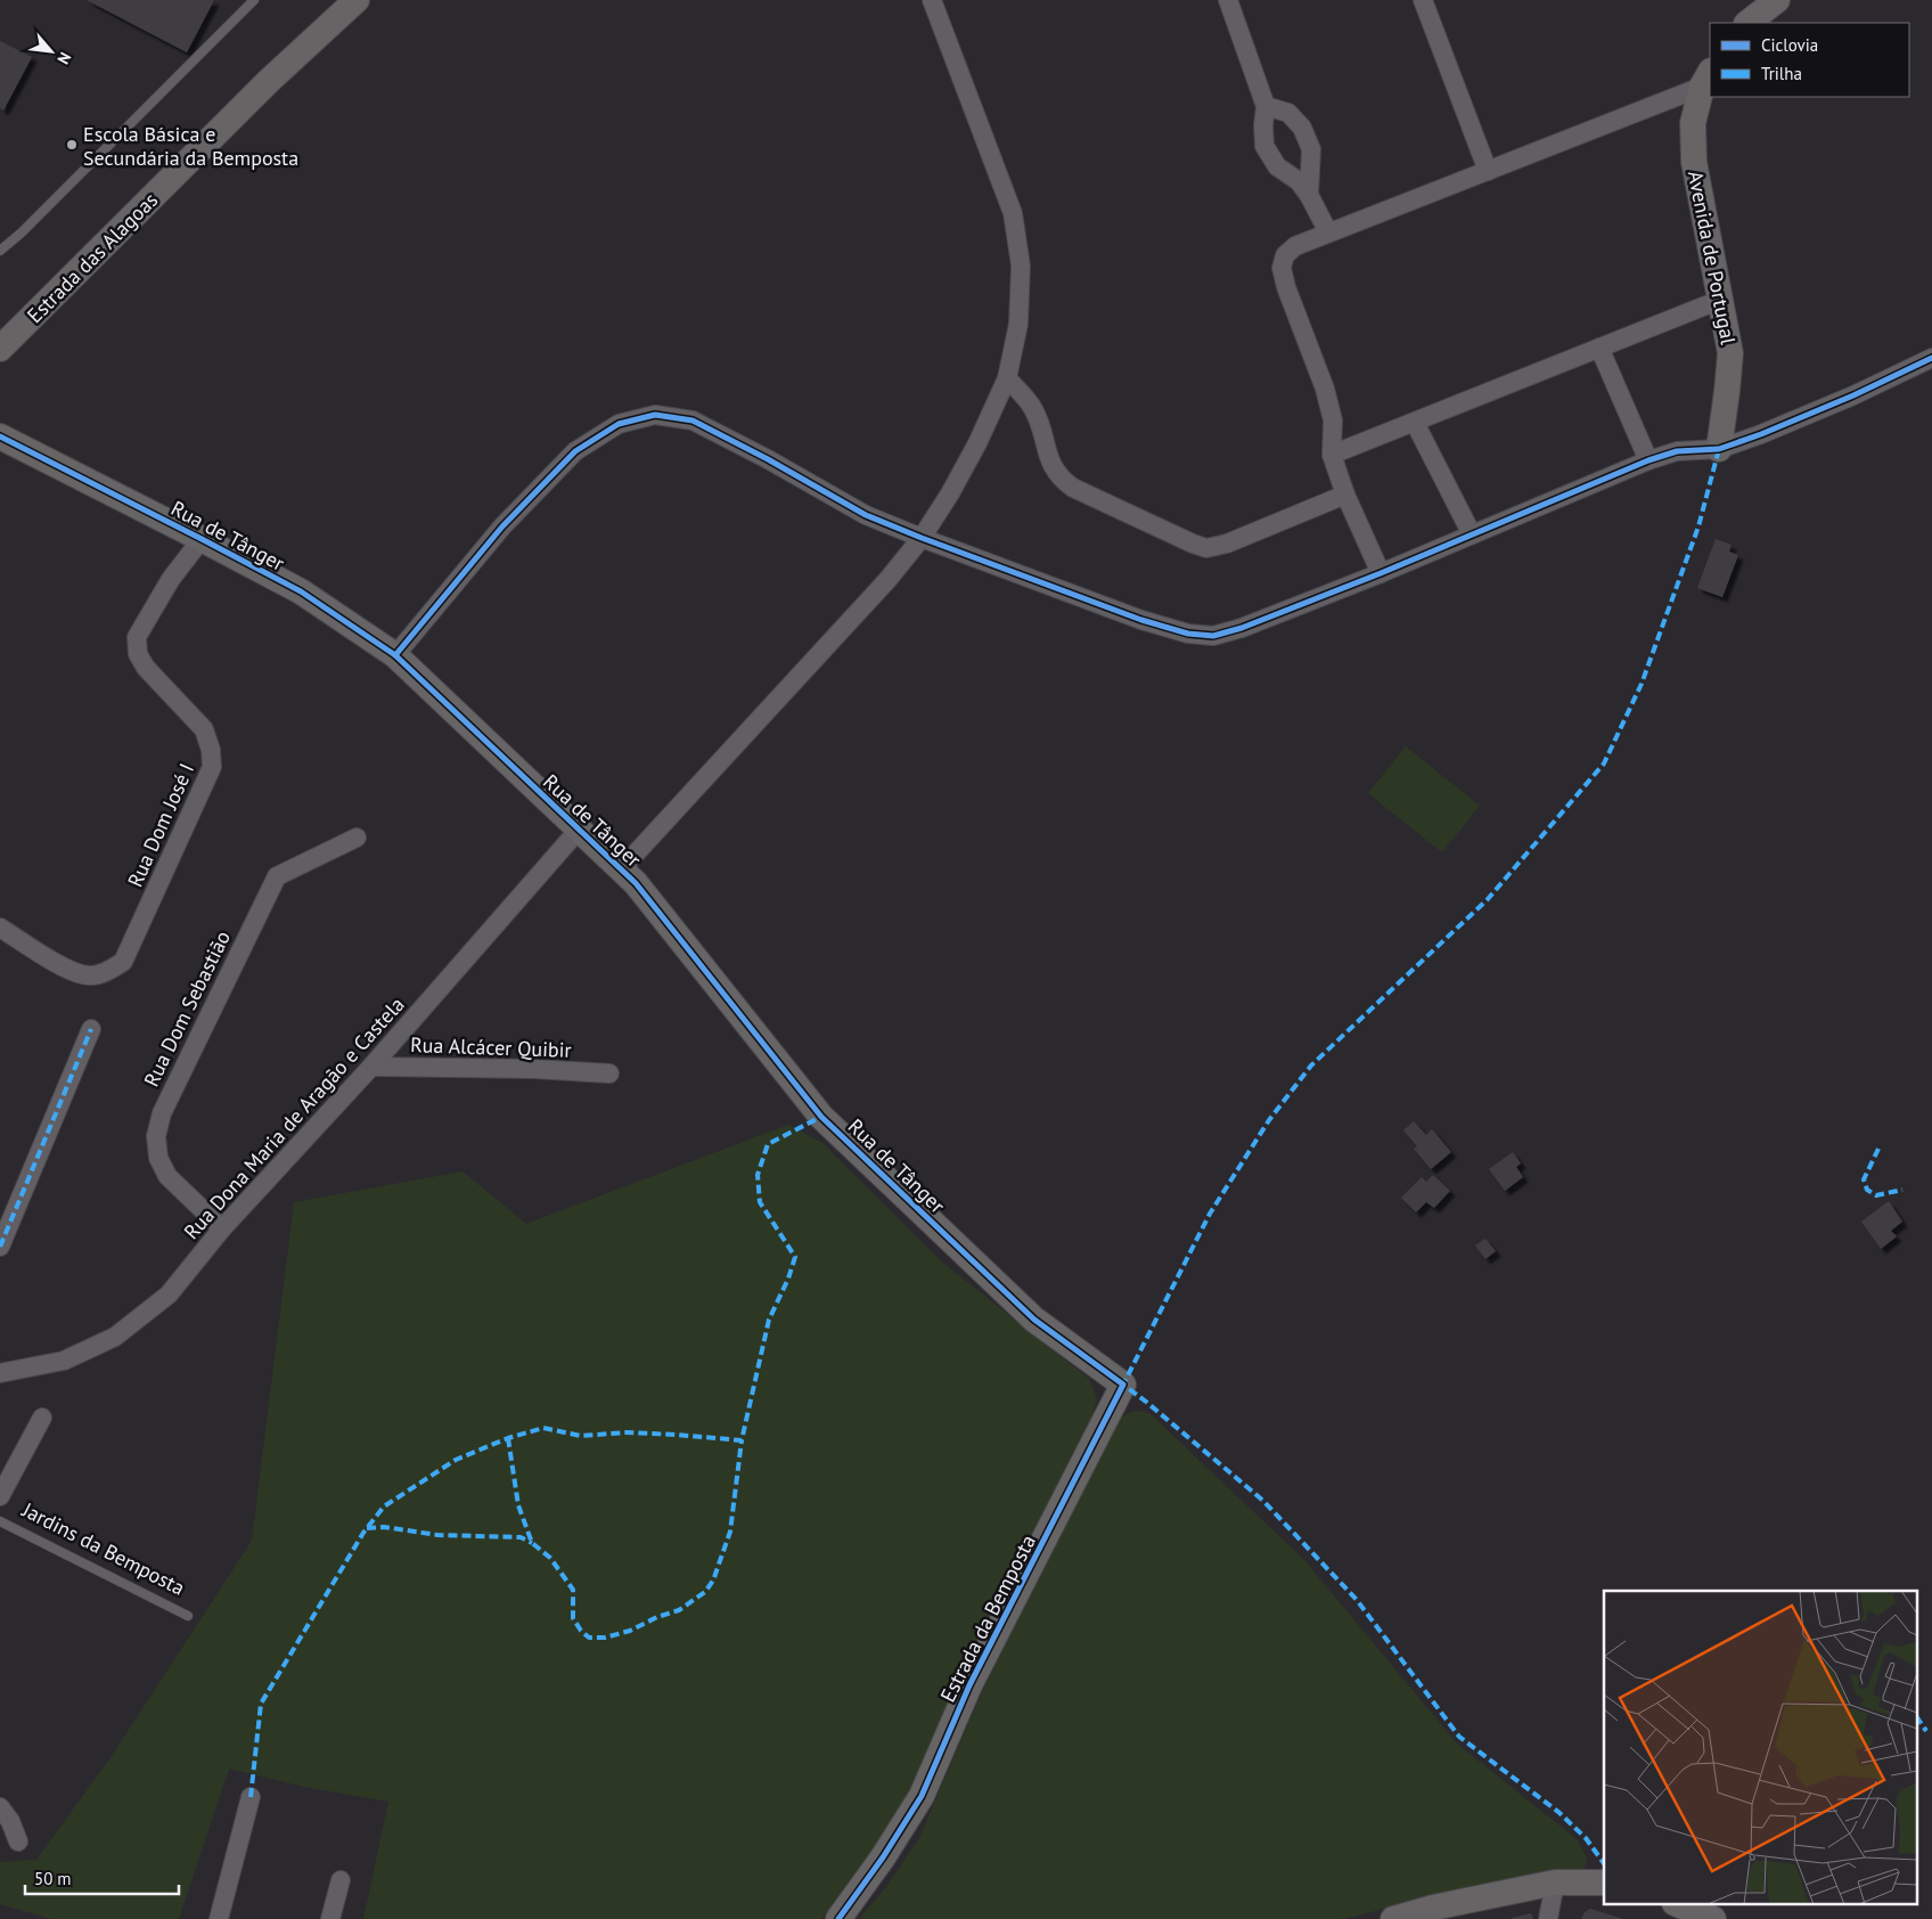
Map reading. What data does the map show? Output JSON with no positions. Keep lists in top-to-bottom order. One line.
{"streets":{"street":["Estrada das Alagoas","Avenida de Portugal","Rua de Tânger","Rua Dom José I","Rua Dom Sebastião","Rua Alcácer Quibir","Rua Dona Maria de Aragão e Castela","Jardins da Bemposta","Estrada da Bemposta"]},"crossings":[["Rua de Tânger","Rua Dom José I"],["Rua de Tânger","Rua Dona Maria de Aragão e Castela"],["Rua de Tânger","Estrada da Bemposta"],["Rua Dom Sebastião","Rua Dona Maria de Aragão e Castela"],["Rua Alcácer Quibir","Rua Dona Maria de Aragão e Castela"]],"places":["Escola Básica e Secundária da Bemposta"],"legend":["Ciclovia","Trilha"],"scale_bar":"50 m","north":"bottom right"}
